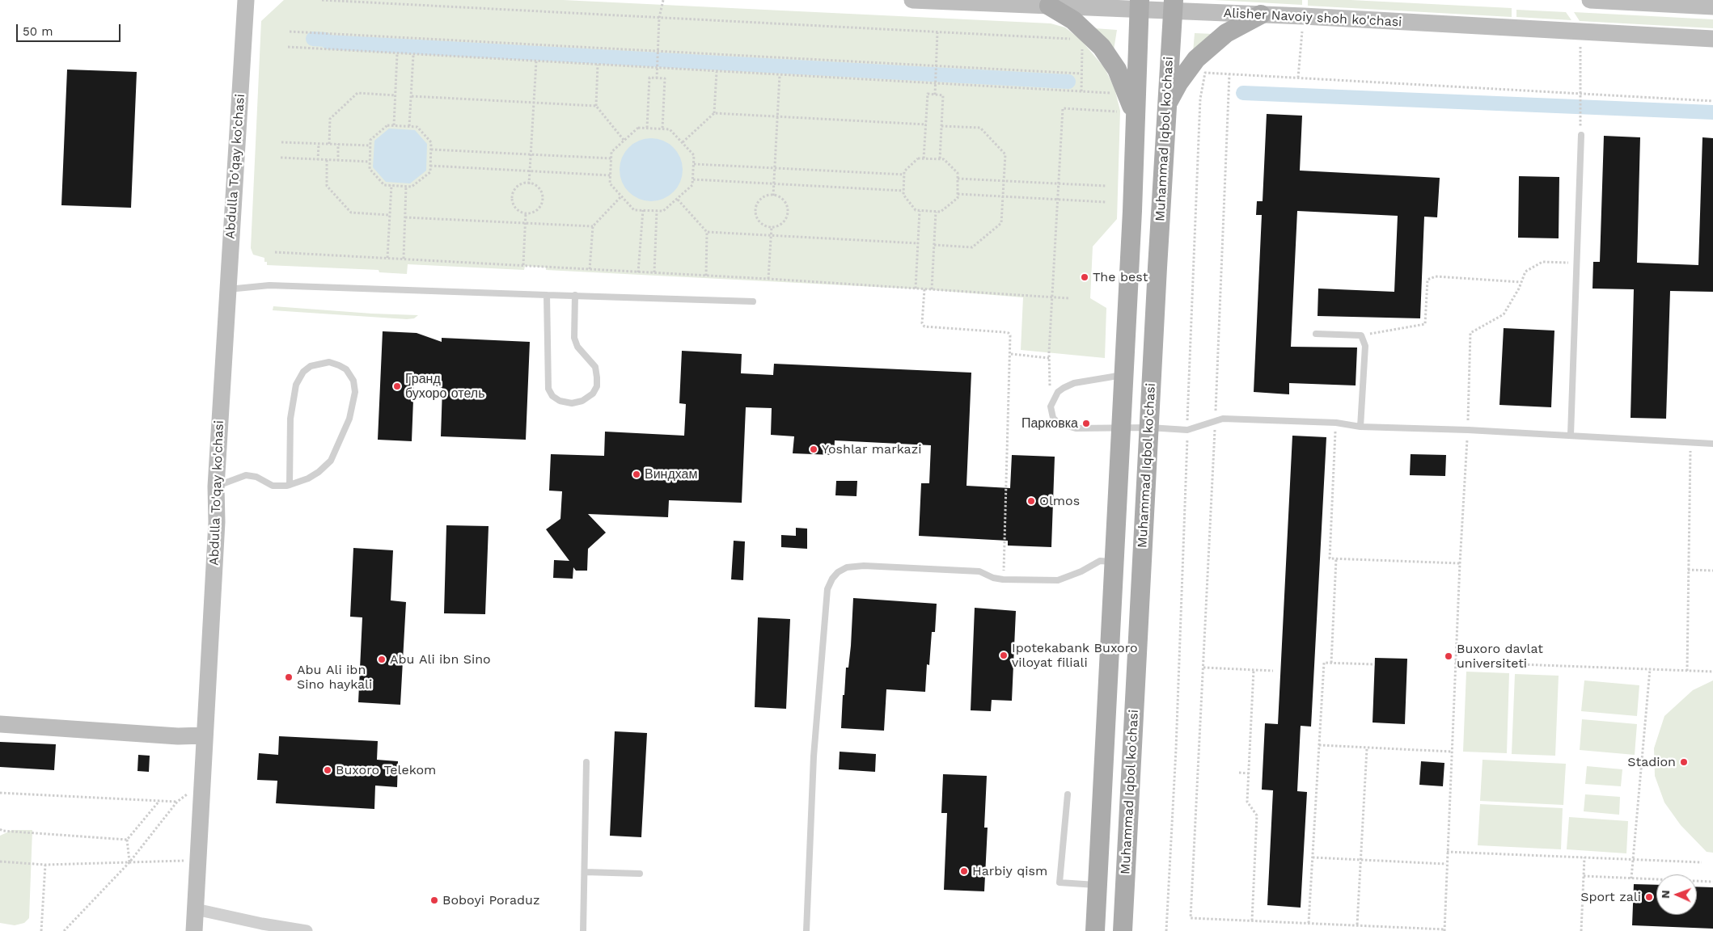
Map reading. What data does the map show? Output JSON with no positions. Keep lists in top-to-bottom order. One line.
{"streets":{"main road":["Muhammad Iqbol ko'chasi"],"street":["Alisher Navoiy shoh ko'chasi","Abdulla To'qay ko'chasi"]},"crossings":[["Alisher Navoiy shoh ko'chasi","Muhammad Iqbol ko'chasi"]],"places":["The best","Гранд бухоро отель","Парковка","Yoshlar markazi","Виндхам","Olmos","Ipotekabank Buxoro viloyat filiali","Buxoro davlat universiteti","Abu Ali ibn Sino","Abu Ali ibn Sino haykali","Stadion","Buxoro Telekom","Harbiy qism","Sport zali","Boboyi Poraduz"],"scale_bar":"50 m","north":"left"}
